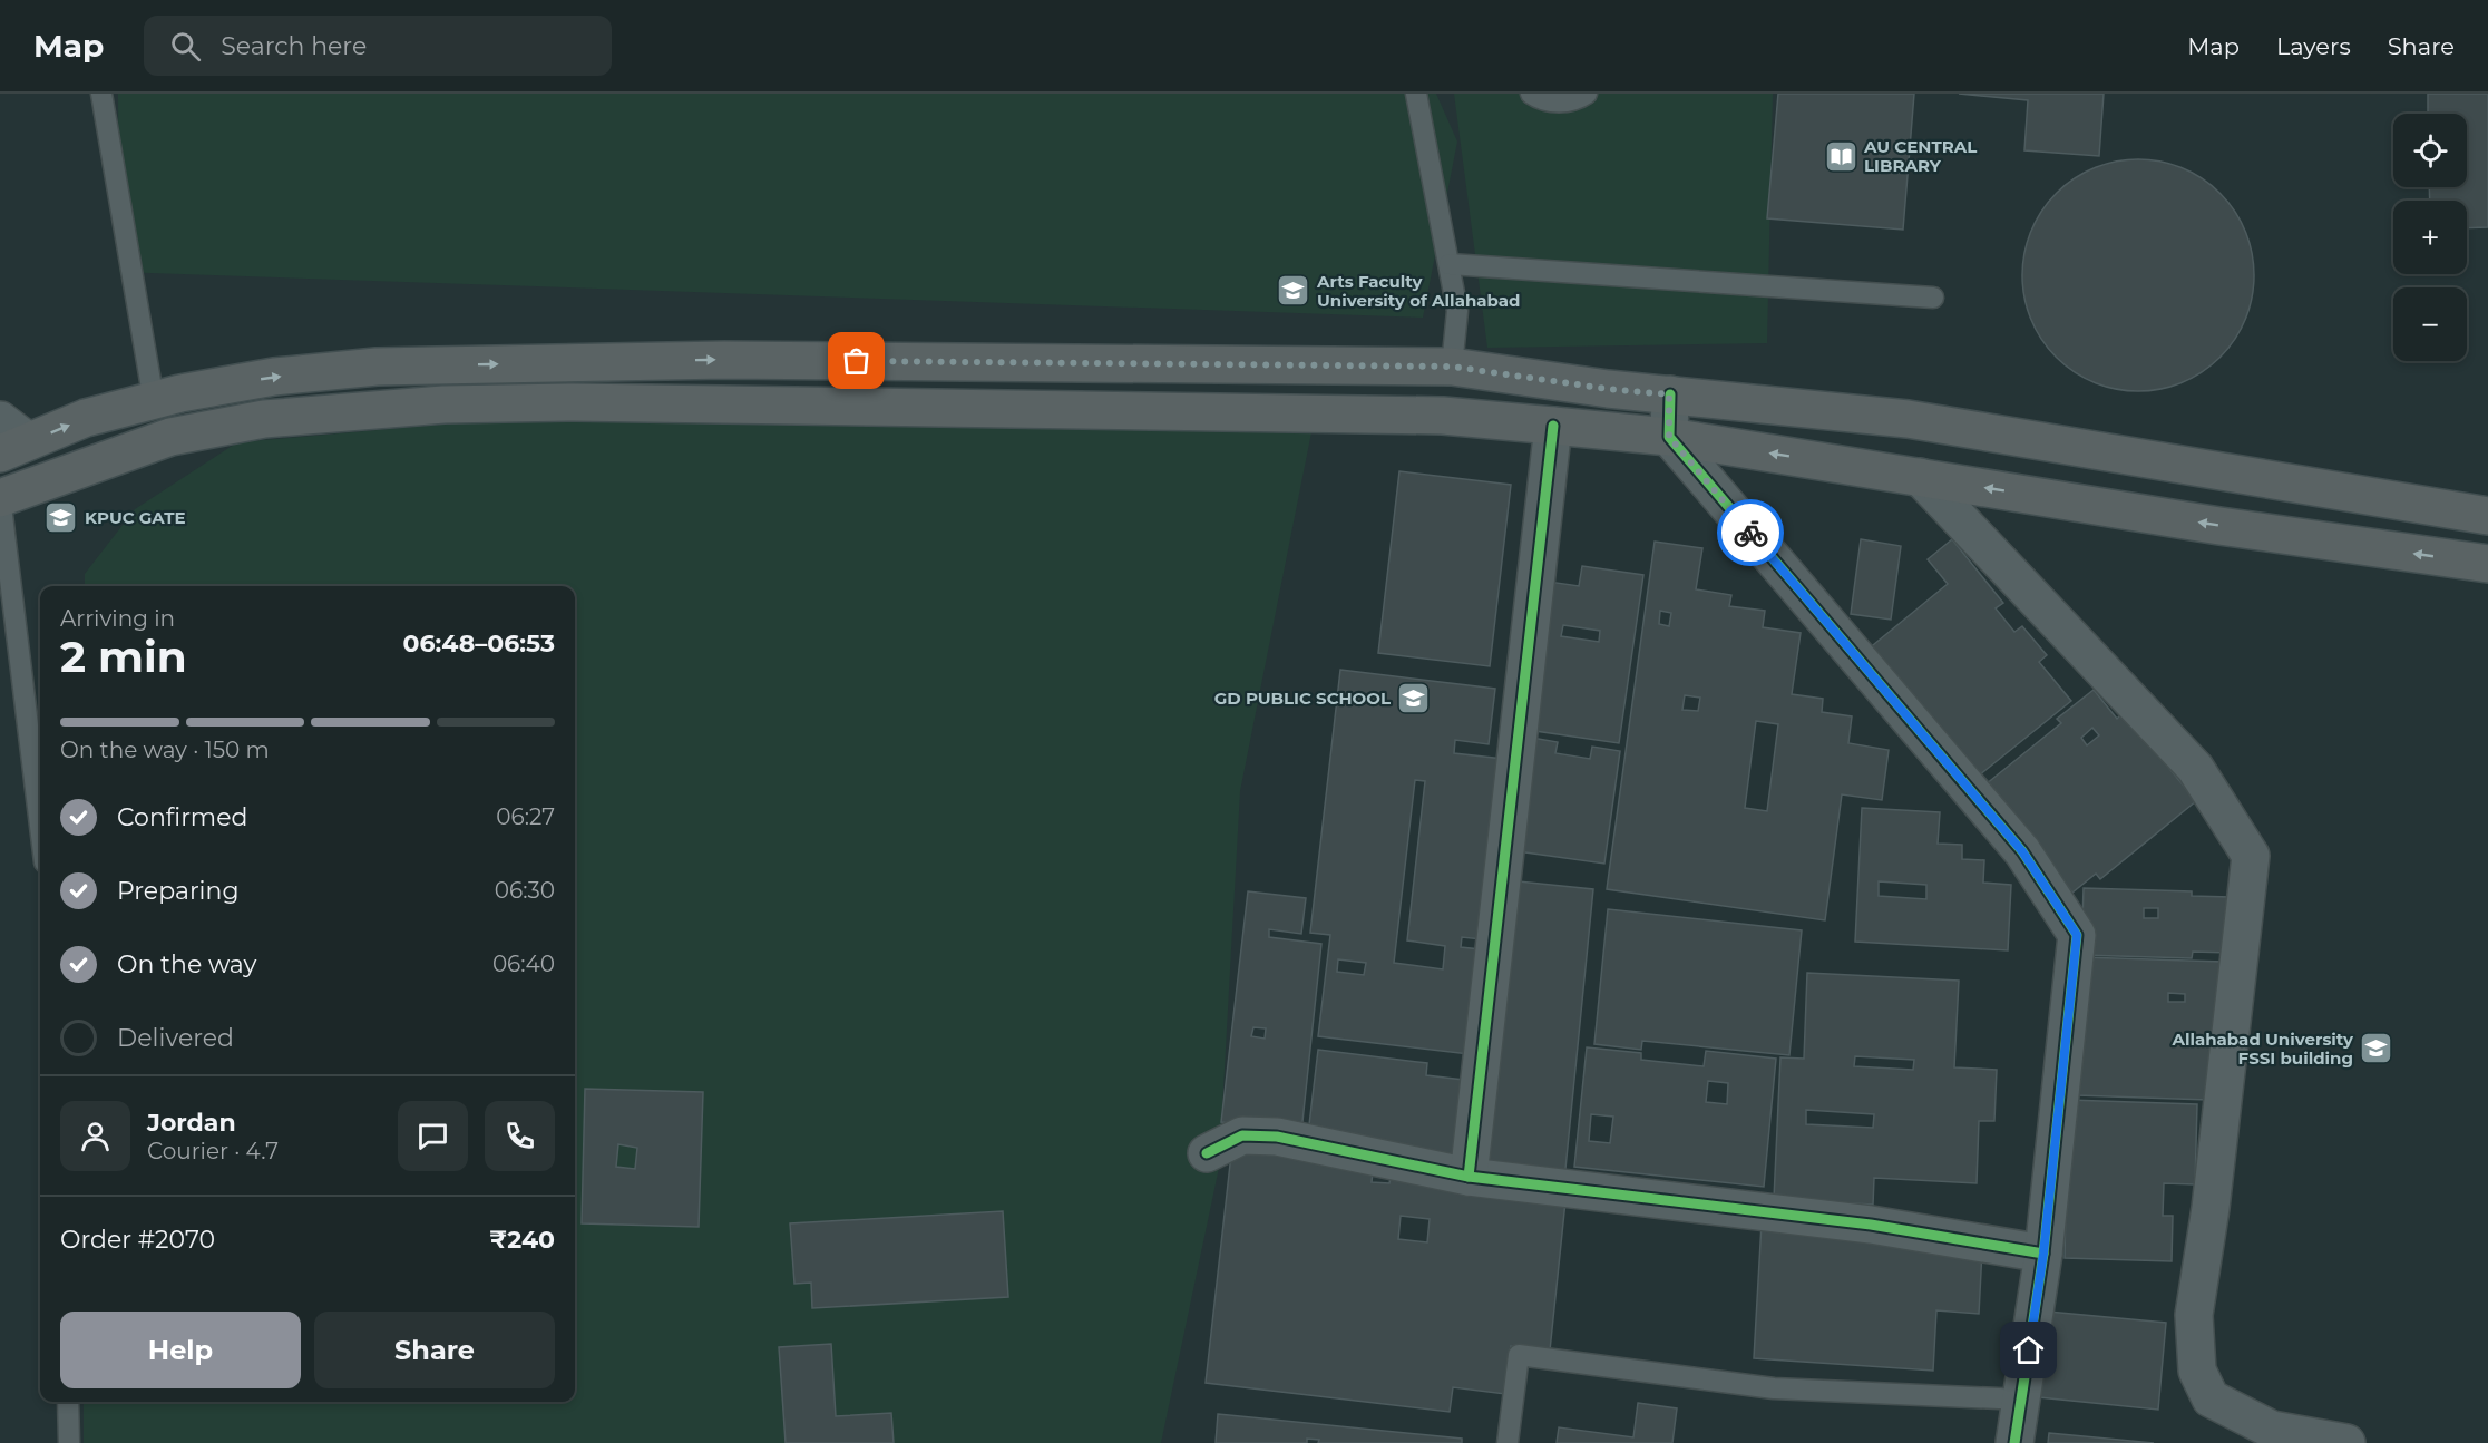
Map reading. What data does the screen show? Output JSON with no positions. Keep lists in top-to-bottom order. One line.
{"places":{"library":["AU CENTRAL LIBRARY"],"school or university":["Arts Faculty University of Allahabad","KPUC GATE","GD PUBLIC SCHOOL","Allahabad University FSSI building"]},"page":{"header":"Map","search":"Search here","nav":["Map","Layers","Share"],"map_buttons":["+","−"],"heading":["2 min","Arriving in","06:48–06:53"],"panel":["Jordan","Courier · 4.7","Order #2070","₹240"],"bar":"On the way · 150 m","list":[["Confirmed","06:27"],["Preparing","06:30"],["On the way","06:40"],"Delivered"],"buttons":["Help","Share"]}}
